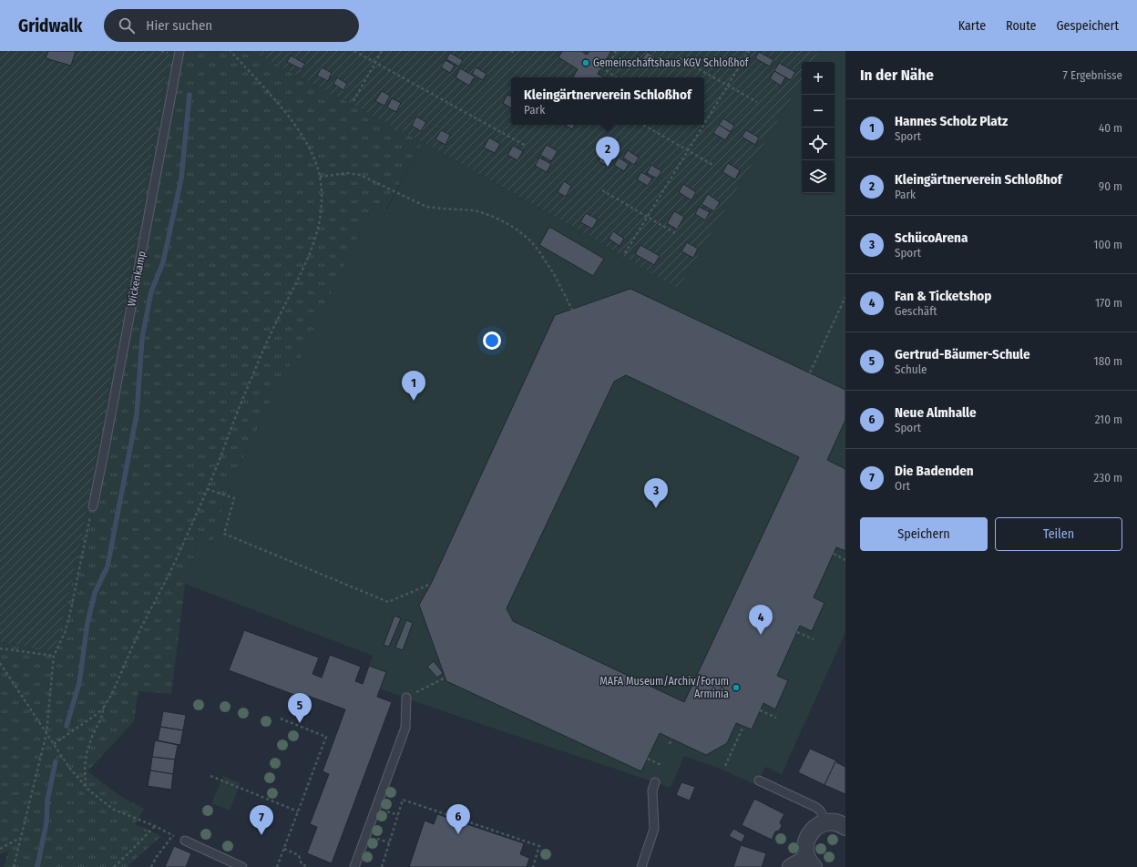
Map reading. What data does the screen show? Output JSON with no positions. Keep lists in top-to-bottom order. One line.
{"streets":{"lane":["Wickenkamp"]},"places":["Gemeinschaftshaus KGV Schloßhof","MAFA Museum/Archiv/Forum Arminia"],"page":{"header":"Gridwalk","search":"Hier suchen","nav":["Karte","Route","Gespeichert"],"heading":["In der Nähe","7 Ergebnisse"],"map_buttons":["+","−"],"popup":["Kleingärtnerverein Schloßhof","Park"],"list":[{"mark":"1","name":"Hannes Scholz Platz","note":"Sport","value":"40 m"},{"mark":"2","name":"Kleingärtnerverein Schloßhof","note":"Park","value":"90 m"},{"mark":"3","name":"SchücoArena","note":"Sport","value":"100 m"},{"mark":"4","name":"Fan & Ticketshop","note":"Geschäft","value":"170 m"},{"mark":"5","name":"Gertrud-Bäumer-Schule","note":"Schule","value":"180 m"},{"mark":"6","name":"Neue Almhalle","note":"Sport","value":"210 m"},{"mark":"7","name":"Die Badenden","note":"Ort","value":"230 m"}],"pins":["2","1","3","4","5","6","7"],"buttons":["Speichern","Teilen"]}}
